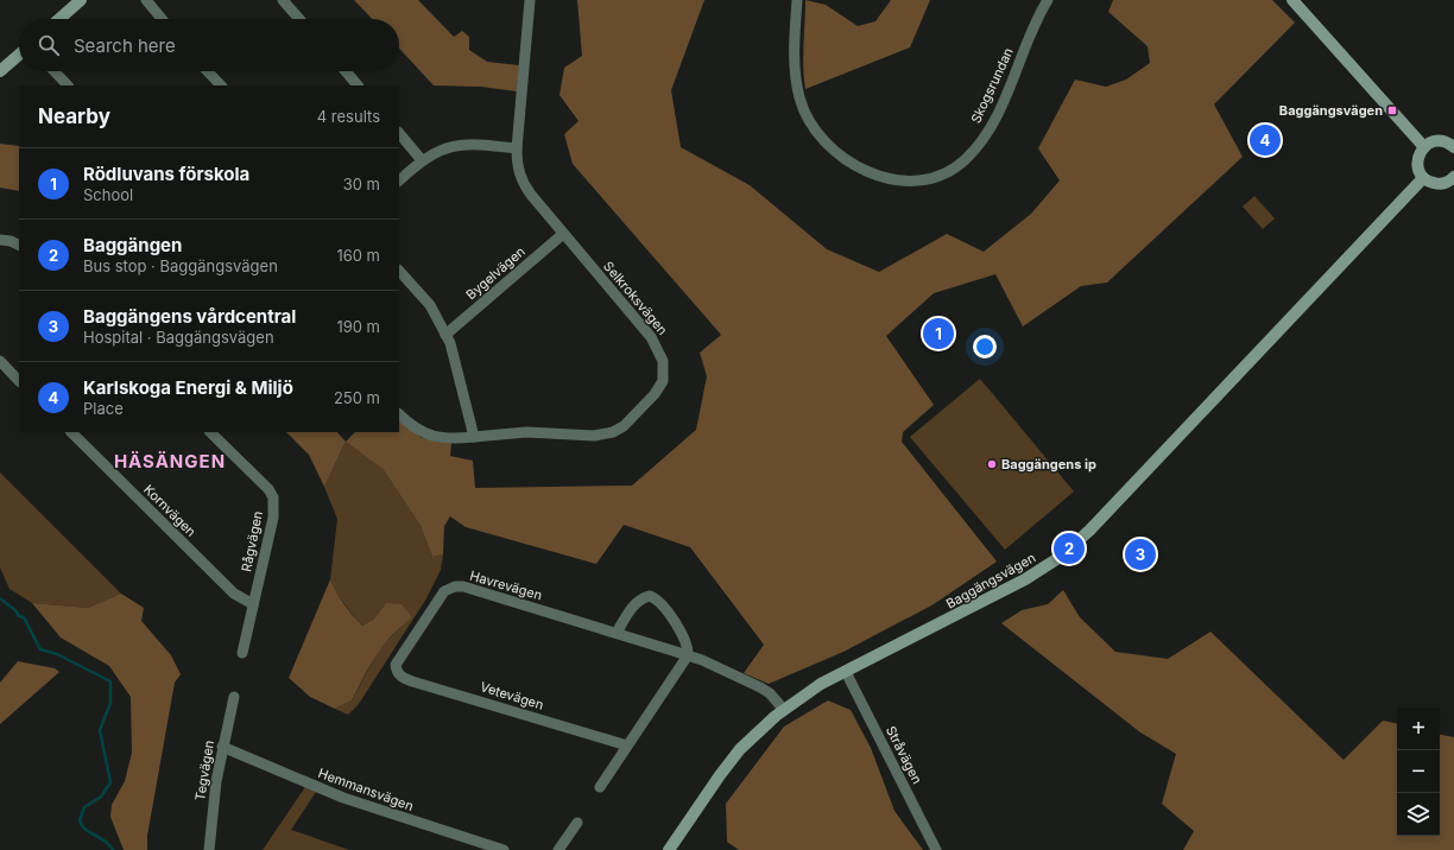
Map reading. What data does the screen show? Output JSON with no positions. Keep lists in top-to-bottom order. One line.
{"streets":{"street":["Skogsrundan","Bygelvägen","Selkroksvägen","Kornvägen","Rågvägen","Baggängsvägen","Havrevägen","Vetevägen","Stråvägen","Tegvägen","Hemmansvägen"]},"crossings":[["Bygelvägen","Selkroksvägen"],["Kornvägen","Rågvägen"],["Baggängsvägen","Havrevägen"],["Baggängsvägen","Stråvägen"],["Havrevägen","Vetevägen"],["Tegvägen","Hemmansvägen"]],"districts":["HÄSÄNGEN"],"places":{"transit":["Baggängsvägen"],"other":["Baggängens ip"]},"page":{"search":"Search here","heading":["Nearby","4 results"],"pins":["4","1","2","3"],"list":[{"mark":"1","name":"Rödluvans förskola","note":"School","value":"30 m"},{"mark":"2","name":"Baggängen","note":"Bus stop · Baggängsvägen","value":"160 m"},{"mark":"3","name":"Baggängens vårdcentral","note":"Hospital · Baggängsvägen","value":"190 m"},{"mark":"4","name":"Karlskoga Energi & Miljö","note":"Place","value":"250 m"}],"map_buttons":["+","−"]}}
